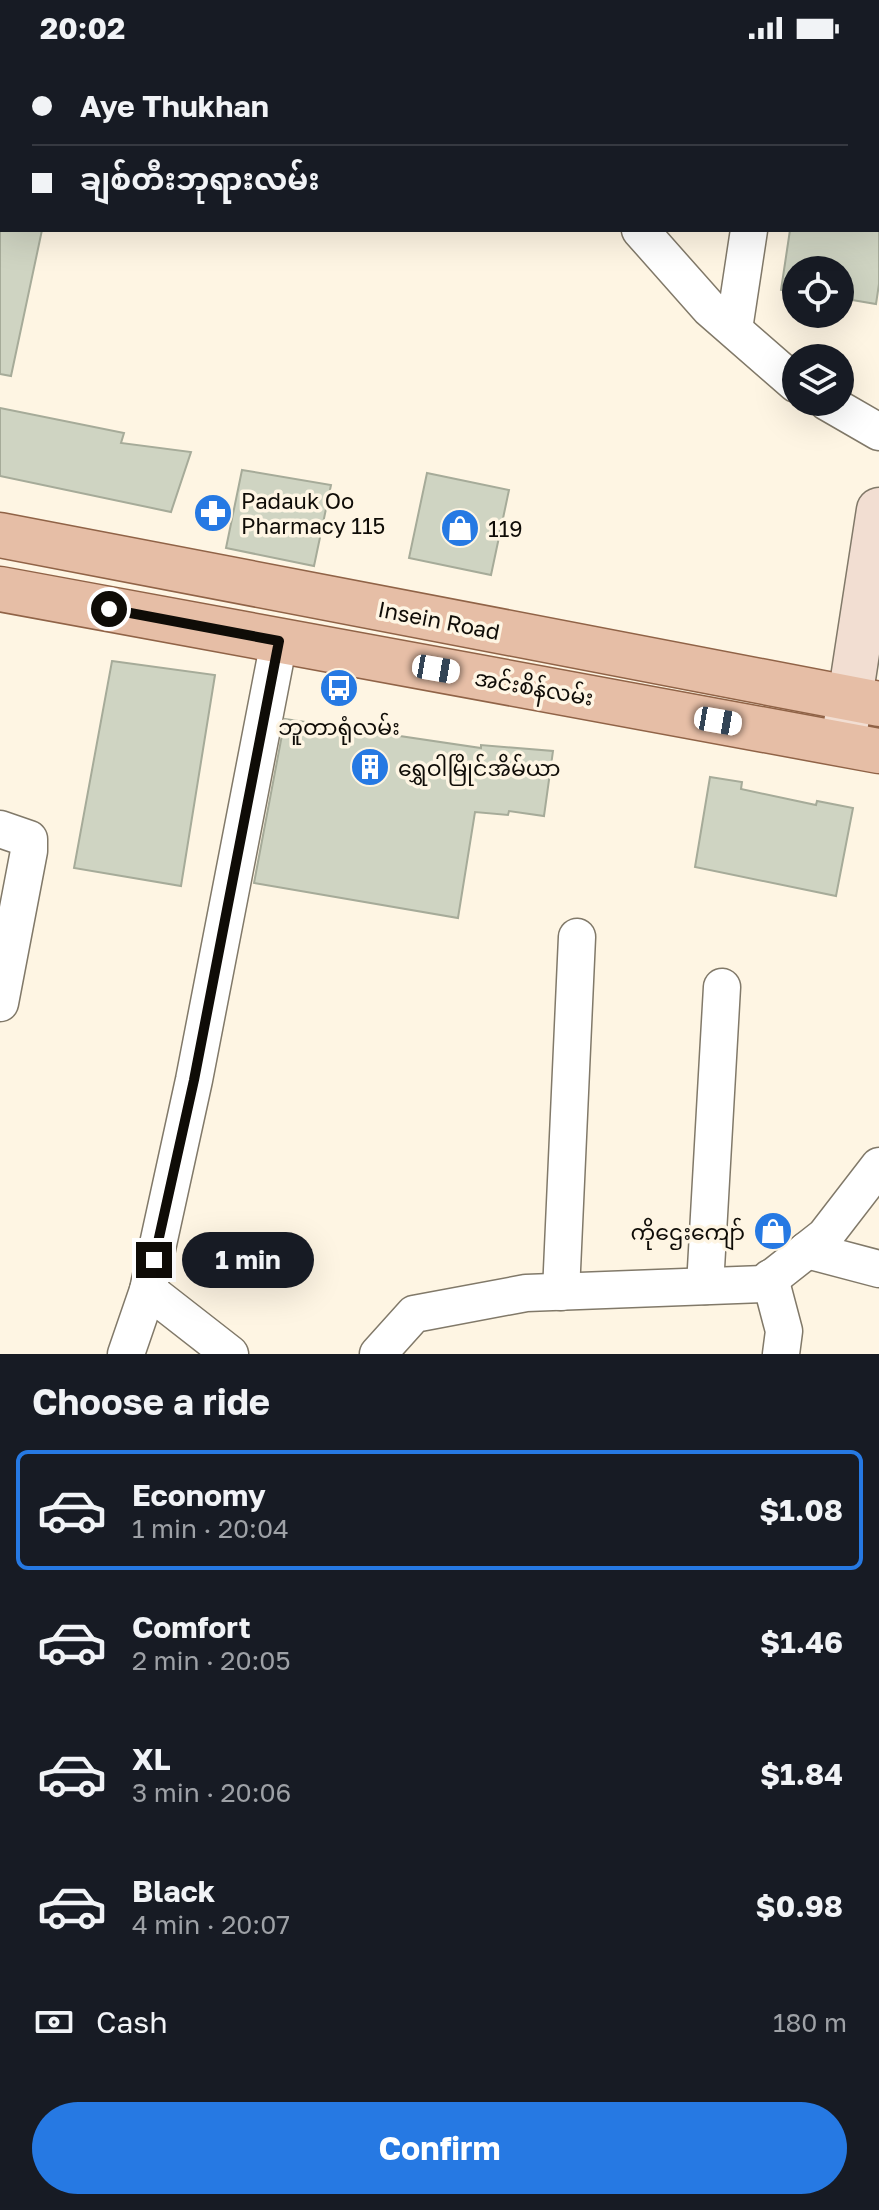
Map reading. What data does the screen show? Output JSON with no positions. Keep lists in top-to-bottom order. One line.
{"streets":{"main road":["Insein Road","အင်းစိန်လမ်း"]},"places":{"pharmacy":["Padauk Oo Pharmacy 115"],"shop":["119","ကိုဌေးကျော်"],"bus stop":["ဘူတာရုံလမ်း"],"building":["ရွှေဝါမြိုင်အိမ်ယာ"]},"page":{"status":"20:02","banner":["Aye Thukhan","ချစ်တီးဘုရားလမ်း"],"bubble":"1 min","heading":"Choose a ride","list":[{"name":"Economy","note":"1 min · 20:04","value":"$1.08"},{"name":"Comfort","note":"2 min · 20:05","value":"$1.46"},{"name":"XL","note":"3 min · 20:06","value":"$1.84"},{"name":"Black","note":"4 min · 20:07","value":"$0.98"}],"pay":["Cash","180 m"],"buttons":"Confirm"}}
